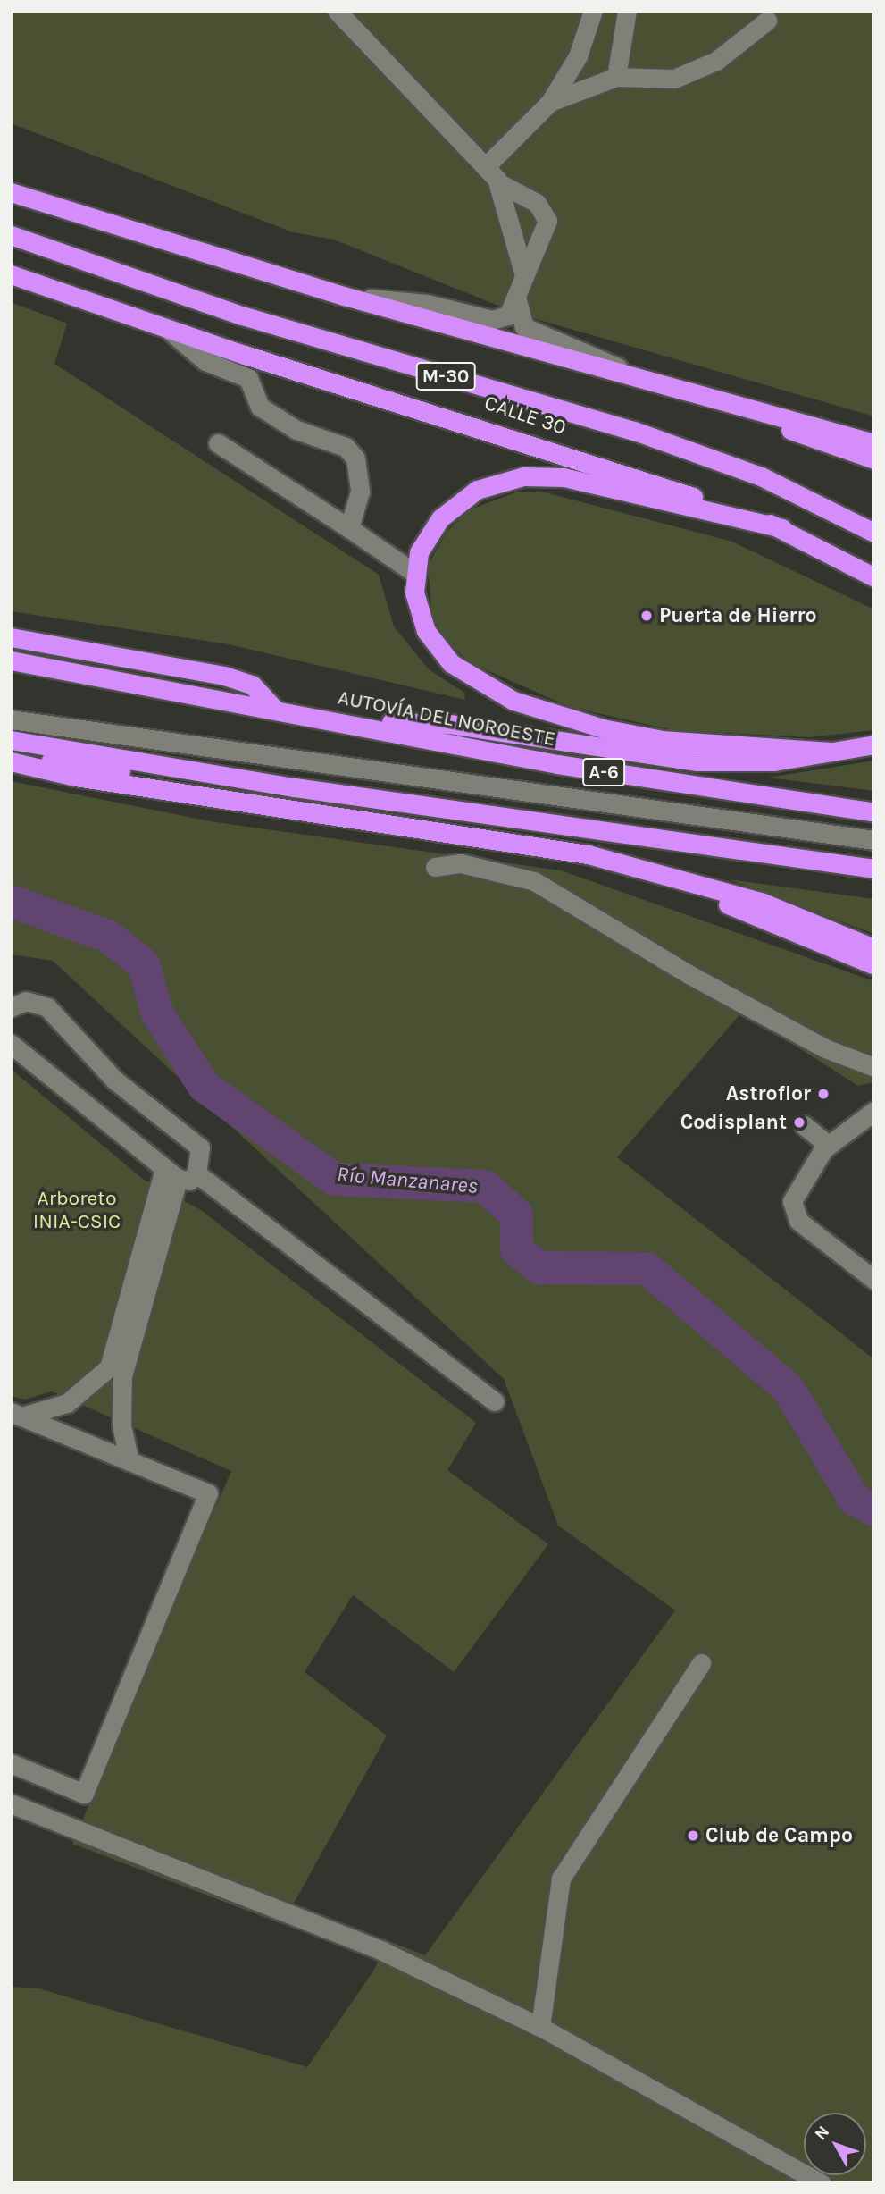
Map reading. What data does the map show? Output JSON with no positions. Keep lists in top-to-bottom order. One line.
{"streets":{"highway":["M-30","CALLE 30","AUTOVÍA DEL NOROESTE","A-6"]},"water":["Río Manzanares"],"parks":["Arboreto INIA-CSIC"],"places":["Puerta de Hierro","Astroflor","Codisplant","Club de Campo"],"north":"top left"}
